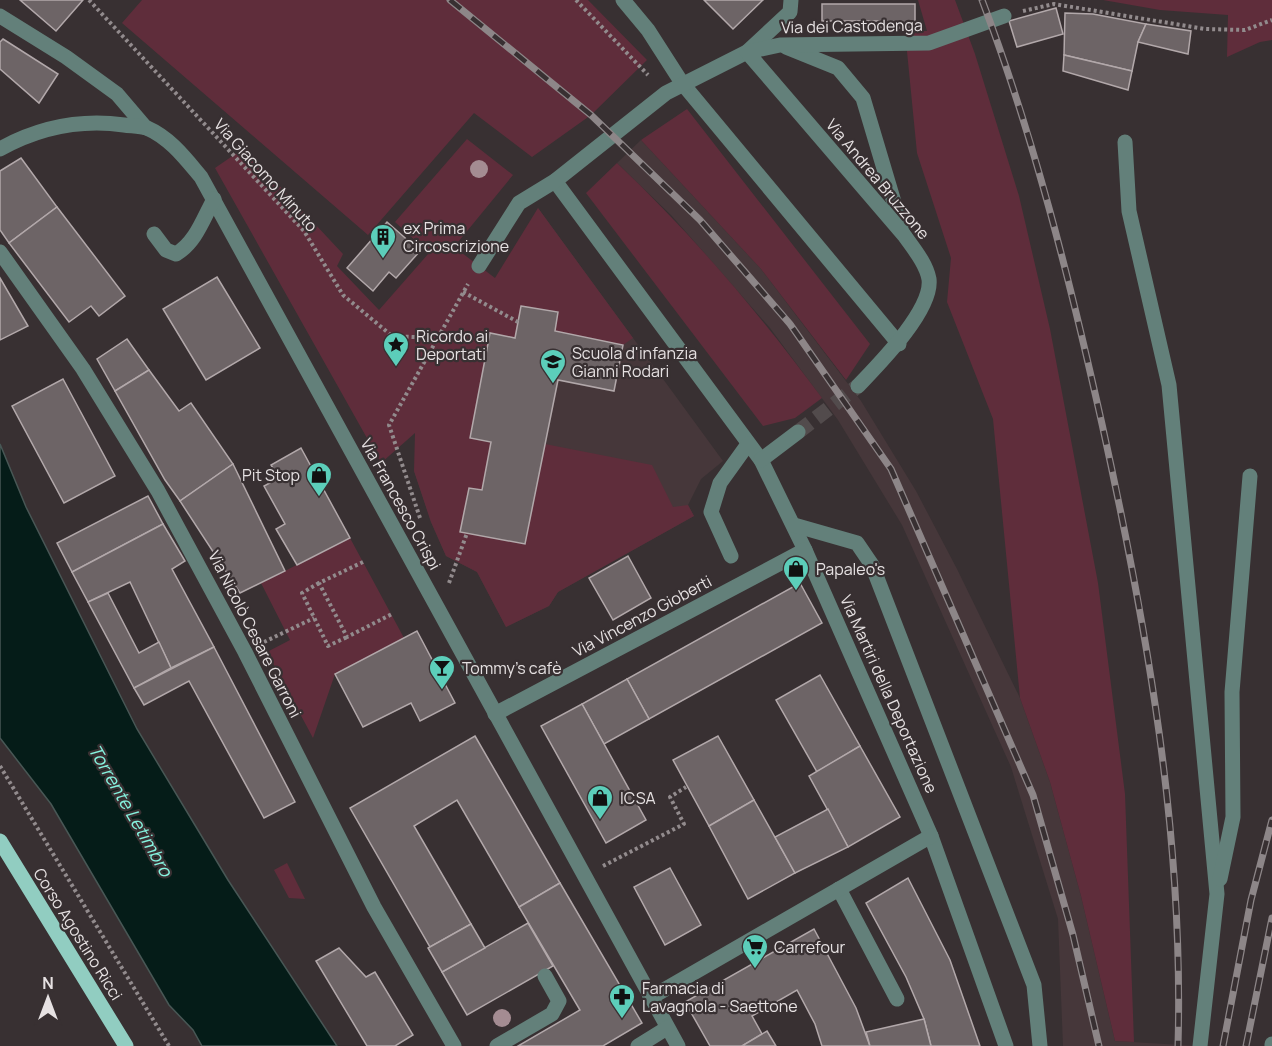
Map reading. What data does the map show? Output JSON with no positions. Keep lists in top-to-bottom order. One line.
{"streets":{"main road":["Corso Agostino Ricci"],"street":["Via dei Castodenga","Via Andrea Bruzzone","Via Francesco Crispi","Via Vincenzo Gioberti","Via Nicolò Cesare Garroni","Via Martiri della Deportazione"],"path":["Via Giacomo Minuto"]},"crossings":[["Via dei Castodenga","Via Andrea Bruzzone"],["Via Francesco Crispi","Via Vincenzo Gioberti"],["Via Vincenzo Gioberti","Via Martiri della Deportazione"]],"water":["Torrente Letimbro"],"places":{"building":["ex Prima Circoscrizione"],"place":["Ricordo ai Deportati"],"school or university":["Scuola d'infanzia Gianni Rodari"],"shop":["Pit Stop","Papaleo's","ICSA"],"bar":["Tommy's cafè"],"supermarket":["Carrefour"],"pharmacy":["Farmacia di Lavagnola - Saettone"]},"north":"top"}
